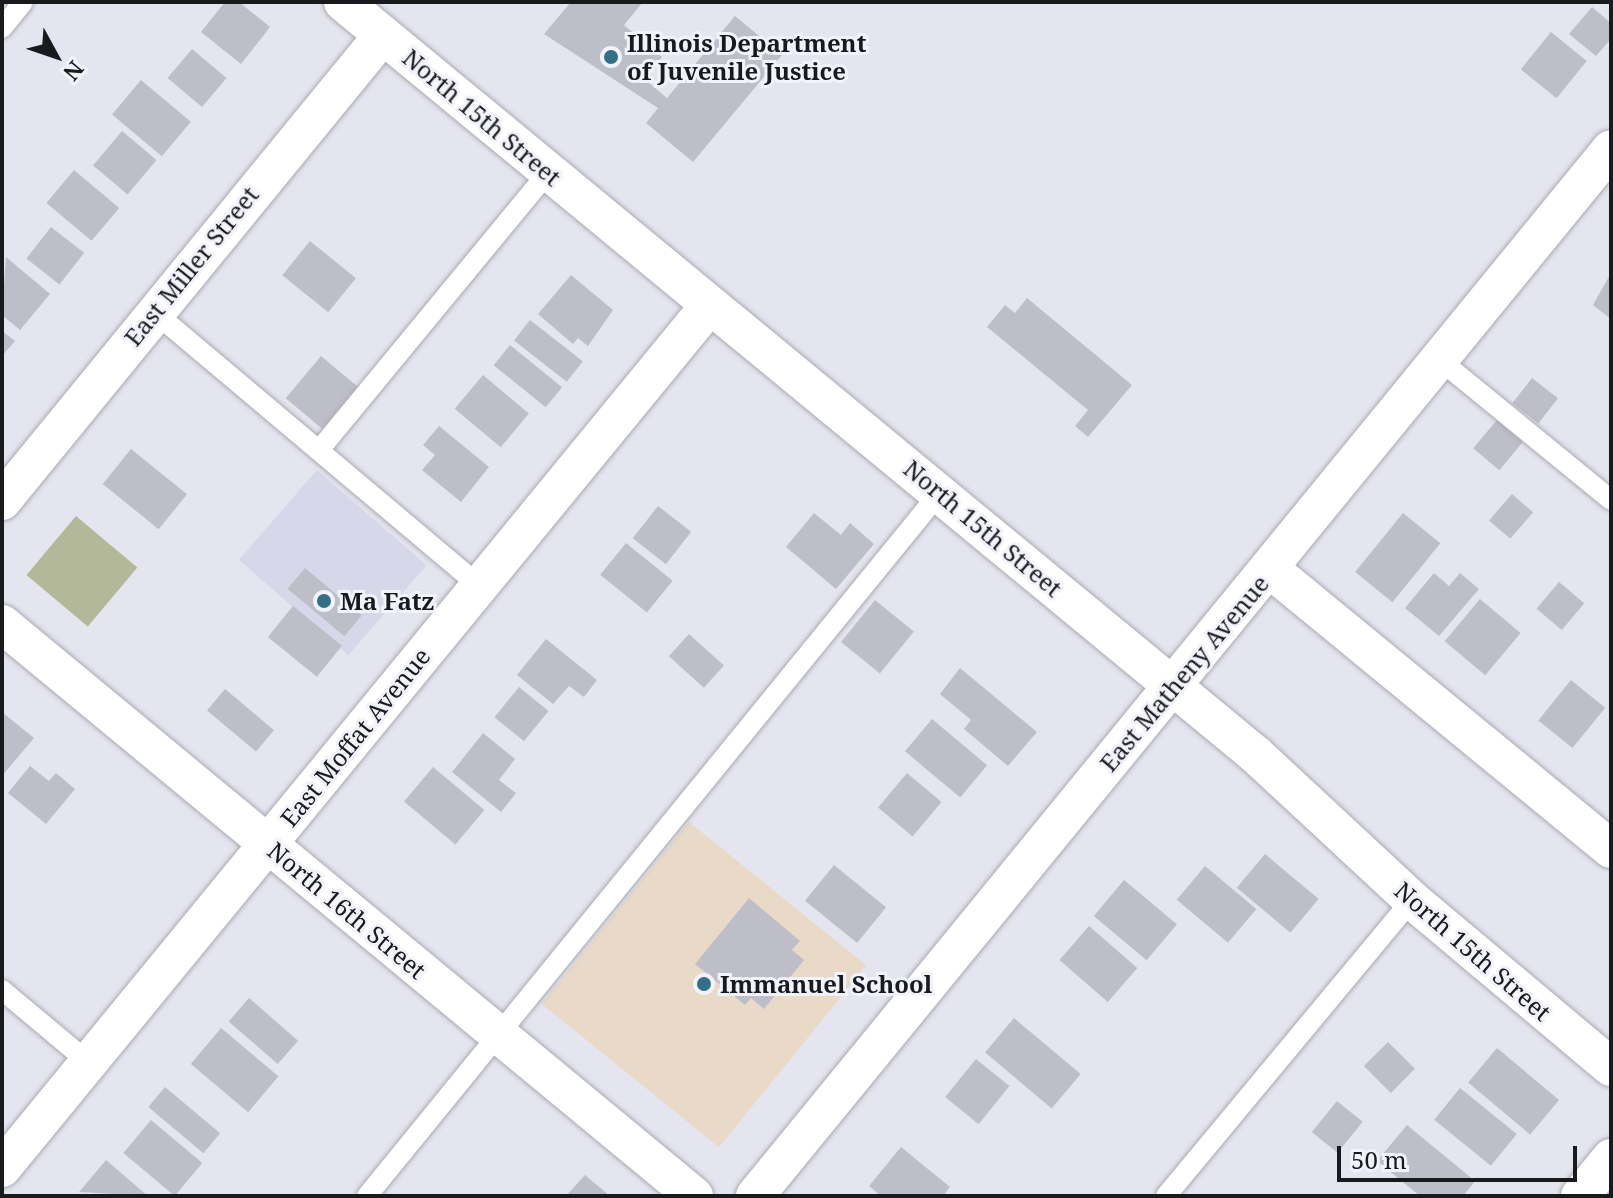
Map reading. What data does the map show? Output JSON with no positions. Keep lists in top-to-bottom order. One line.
{"streets":{"street":["North 15th Street","East Miller Street","East Matheny Avenue","East Moffat Avenue","North 16th Street"]},"crossings":[["North 15th Street","East Miller Street"],["North 15th Street","East Matheny Avenue"],["North 15th Street","East Moffat Avenue"],["East Moffat Avenue","North 16th Street"]],"places":["Illinois Department of Juvenile Justice","Ma Fatz","Immanuel School"],"scale_bar":"50 m","north":"bottom right"}
